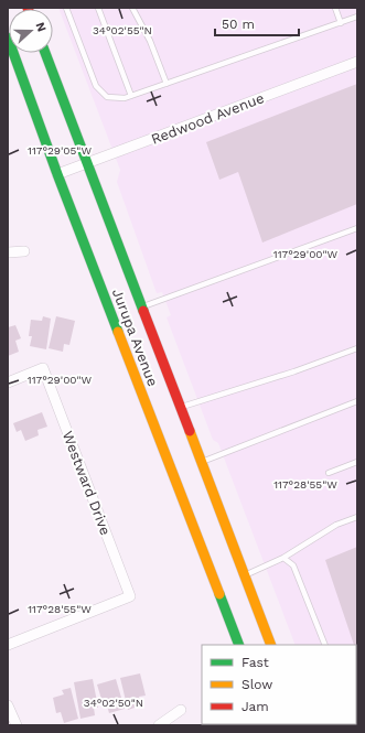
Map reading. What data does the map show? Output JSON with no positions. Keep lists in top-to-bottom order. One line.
{"streets":{"main road":["Jurupa Avenue"],"street":["Redwood Avenue","Westward Drive"]},"crossings":[["Redwood Avenue","Jurupa Avenue"]],"legend":["Fast","Slow","Jam"],"scale_bar":"50 m","north":"right","coordinates":["34°02'55\"N","117°29'05\"W","117°29'00\"W","117°28'55\"W","34°02'50\"N"]}
